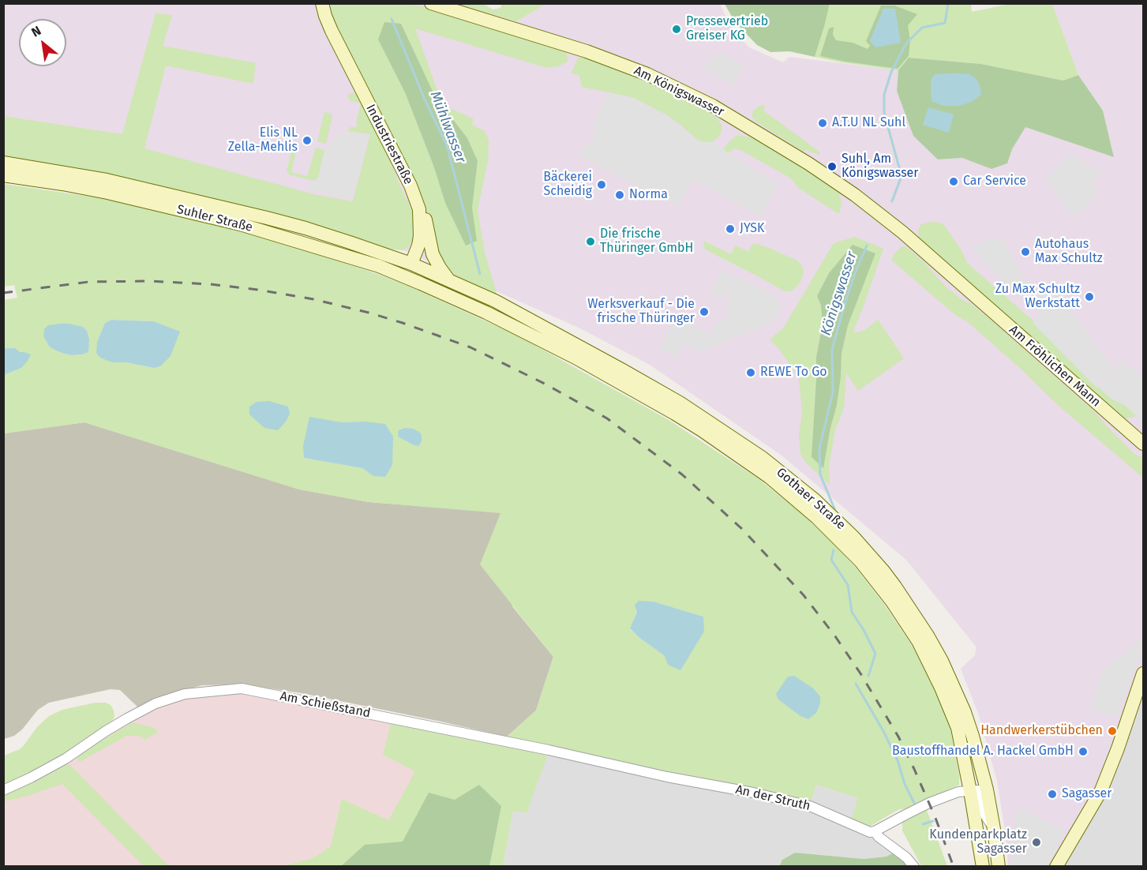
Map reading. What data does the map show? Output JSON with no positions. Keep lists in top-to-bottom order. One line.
{"streets":{"main road":["Am Königswasser","Industriestraße","Suhler Straße","Am Fröhlichen Mann","Gothaer Straße"],"street":["Am Schießstand","An der Struth"]},"crossings":[["Am Königswasser","Am Fröhlichen Mann"],["Industriestraße","Suhler Straße"],["Suhler Straße","Gothaer Straße"],["Am Schießstand","An der Struth"]],"water":["Mühlwasser","Königswasser"],"places":["Pressevertrieb Greiser KG","A.T.U NL Suhl","Elis NL Zella-Mehlis","Suhl, Am Königswasser","Car Service","Bäckerei Scheidig","Norma","JYSK","Die frische Thüringer GmbH","Autohaus Max Schultz","Zu Max Schultz Werkstatt","Werksverkauf - Die frische Thüringer","REWE To Go","Handwerkerstübchen","Baustoffhandel A. Hackel GmbH","Sagasser","Kundenparkplatz Sagasser"],"north":"top left"}
